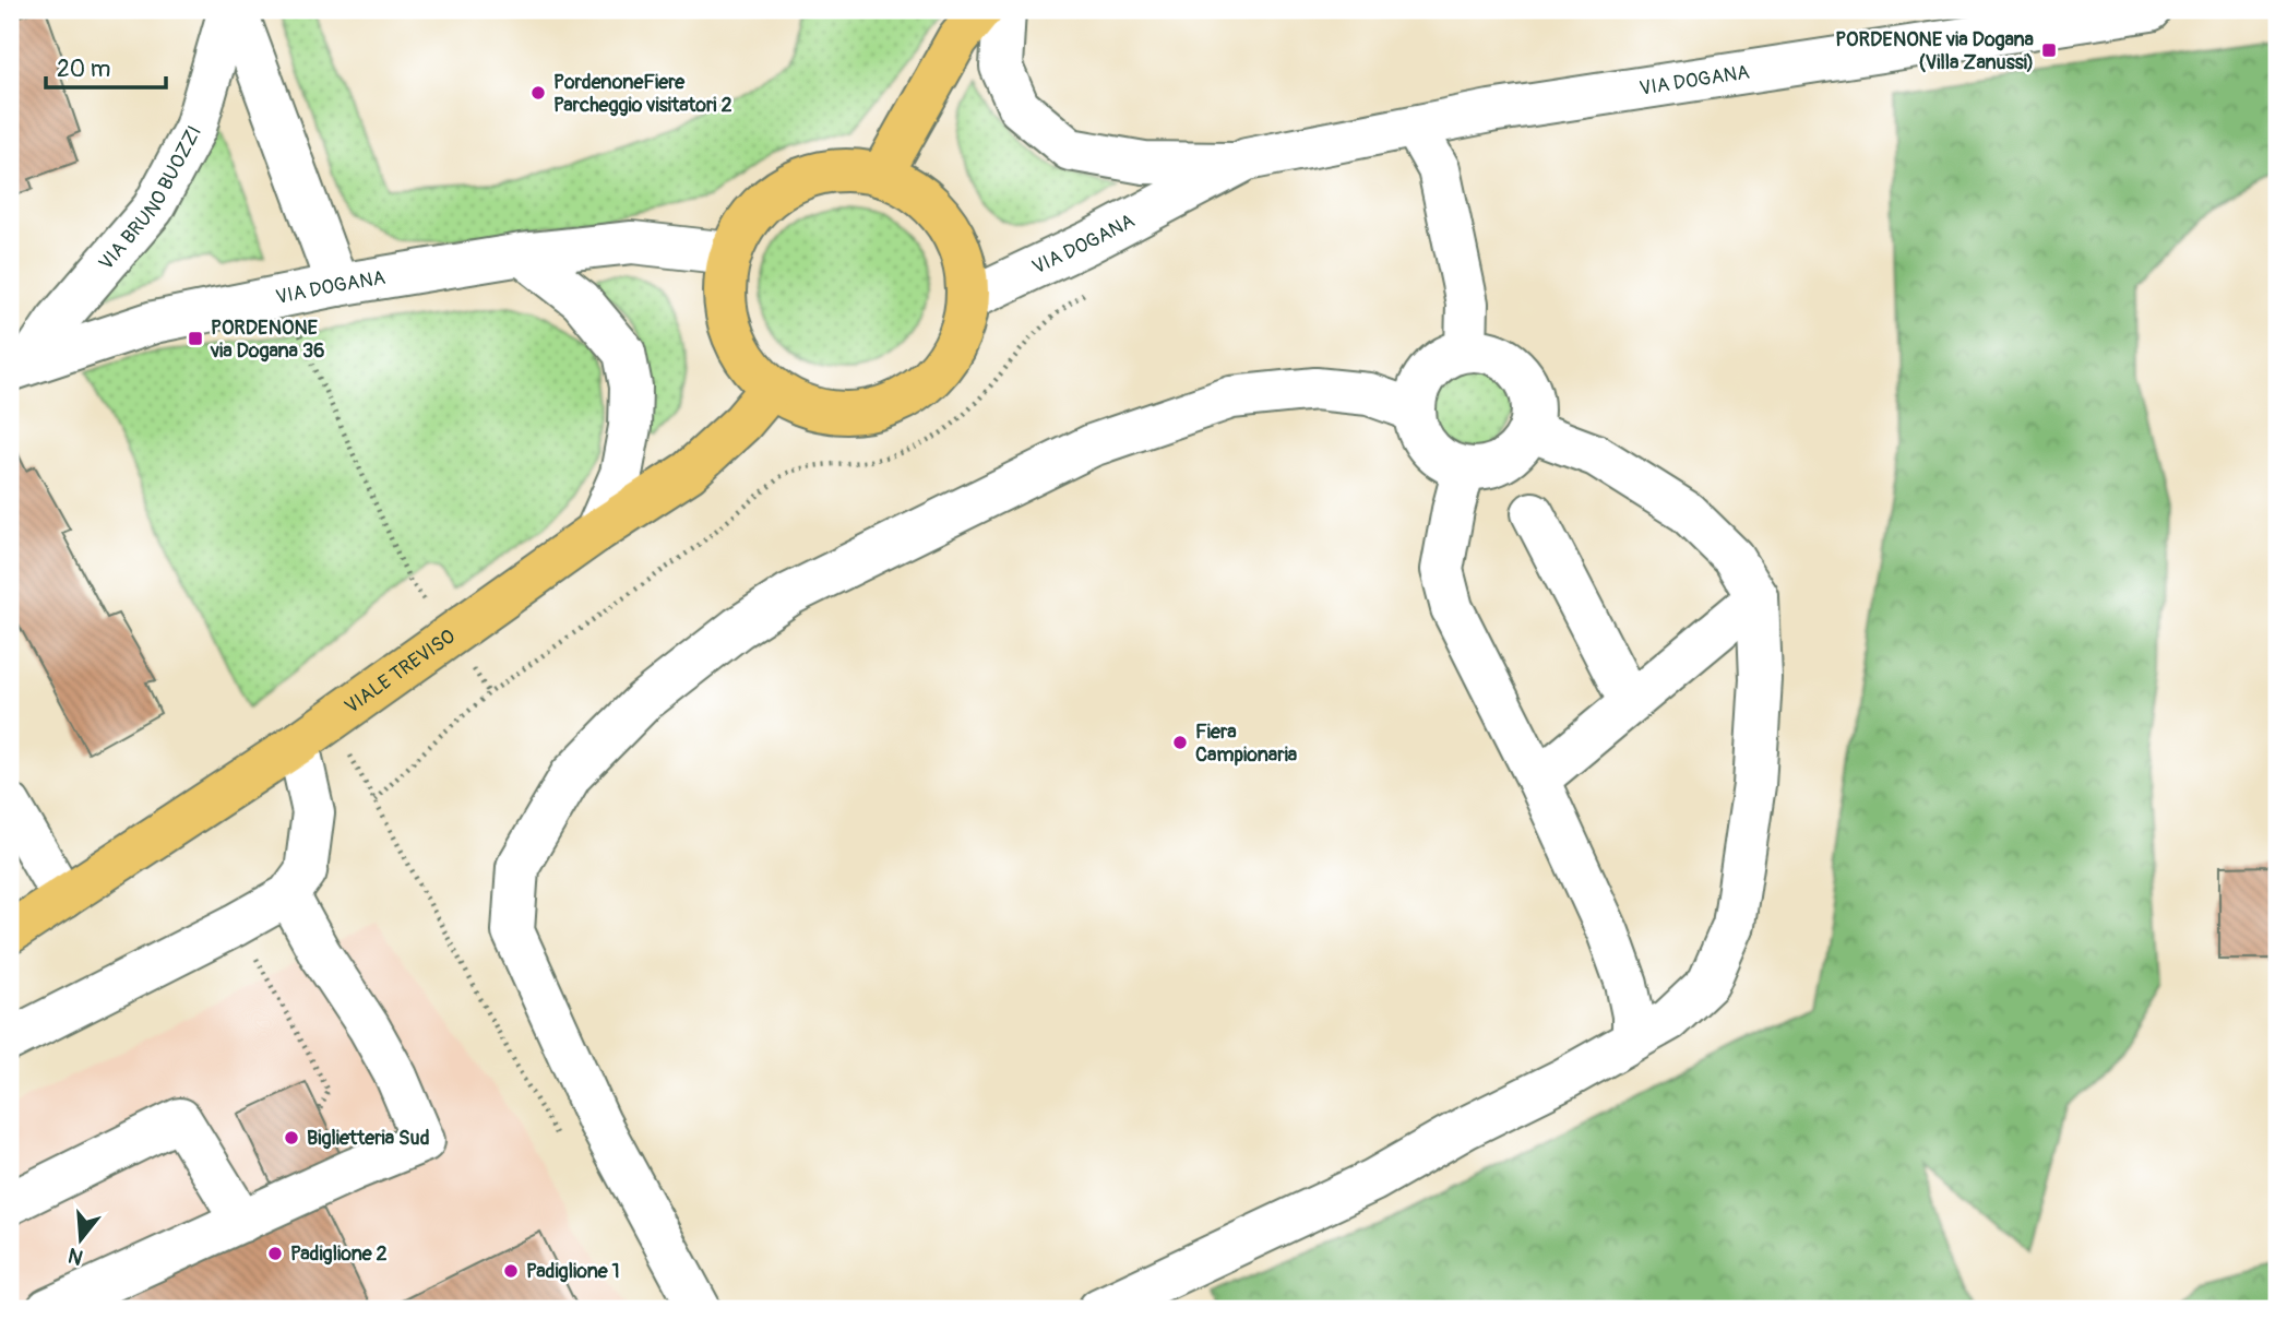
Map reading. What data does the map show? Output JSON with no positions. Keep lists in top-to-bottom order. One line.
{"streets":{"main road":["VIALE TREVISO"],"street":["VIA DOGANA","VIA BRUNO BUOZZI"]},"crossings":[["VIA DOGANA","VIA BRUNO BUOZZI"],["VIA DOGANA","VIALE TREVISO"]],"places":{"transit":["PORDENONE via Dogana (Villa Zanussi)","PORDENONE via Dogana 36"],"other":["PordenoneFiere Parcheggio visitatori 2","Fiera Campionaria","Biglietteria Sud","Padiglione 2","Padiglione 1"]},"scale_bar":"20 m","north":"bottom"}
